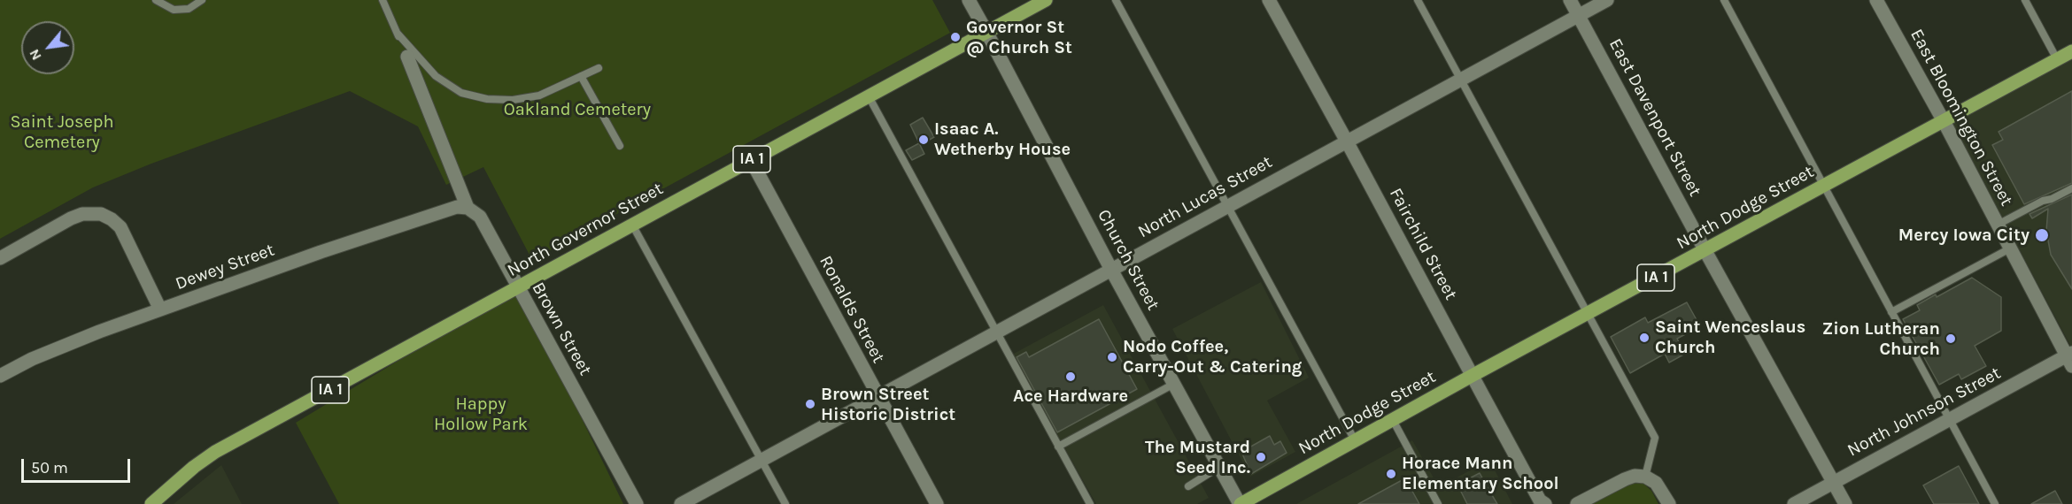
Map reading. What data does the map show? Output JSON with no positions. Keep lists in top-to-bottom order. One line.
{"streets":{"main road":["IA 1","North Dodge Street","North Governor Street"],"street":["East Davenport Street","East Bloomington Street","North Lucas Street","Fairchild Street","Church Street","Dewey Street","Ronalds Street","Brown Street","North Johnson Street"]},"crossings":[["East Davenport Street","North Lucas Street"],["East Davenport Street","North Dodge Street"],["East Davenport Street","North Johnson Street"],["East Bloomington Street","North Dodge Street"],["East Bloomington Street","North Johnson Street"],["North Lucas Street","Fairchild Street"],["North Lucas Street","Church Street"],["North Lucas Street","Ronalds Street"],["North Dodge Street","Fairchild Street"],["North Dodge Street","Church Street"],["North Governor Street","Church Street"],["North Governor Street","Ronalds Street"],["North Governor Street","Brown Street"],["Dewey Street","Brown Street"]],"parks":["Oakland Cemetery","Saint Joseph Cemetery","Happy Hollow Park"],"places":["Governor St @ Church St","Isaac A. Wetherby House","Mercy Iowa City","Saint Wenceslaus Church","Zion Lutheran Church","Nodo Coffee, Carry-Out & Catering","Ace Hardware","Brown Street Historic District","The Mustard Seed Inc.","Horace Mann Elementary School"],"scale_bar":"50 m","north":"bottom left"}
